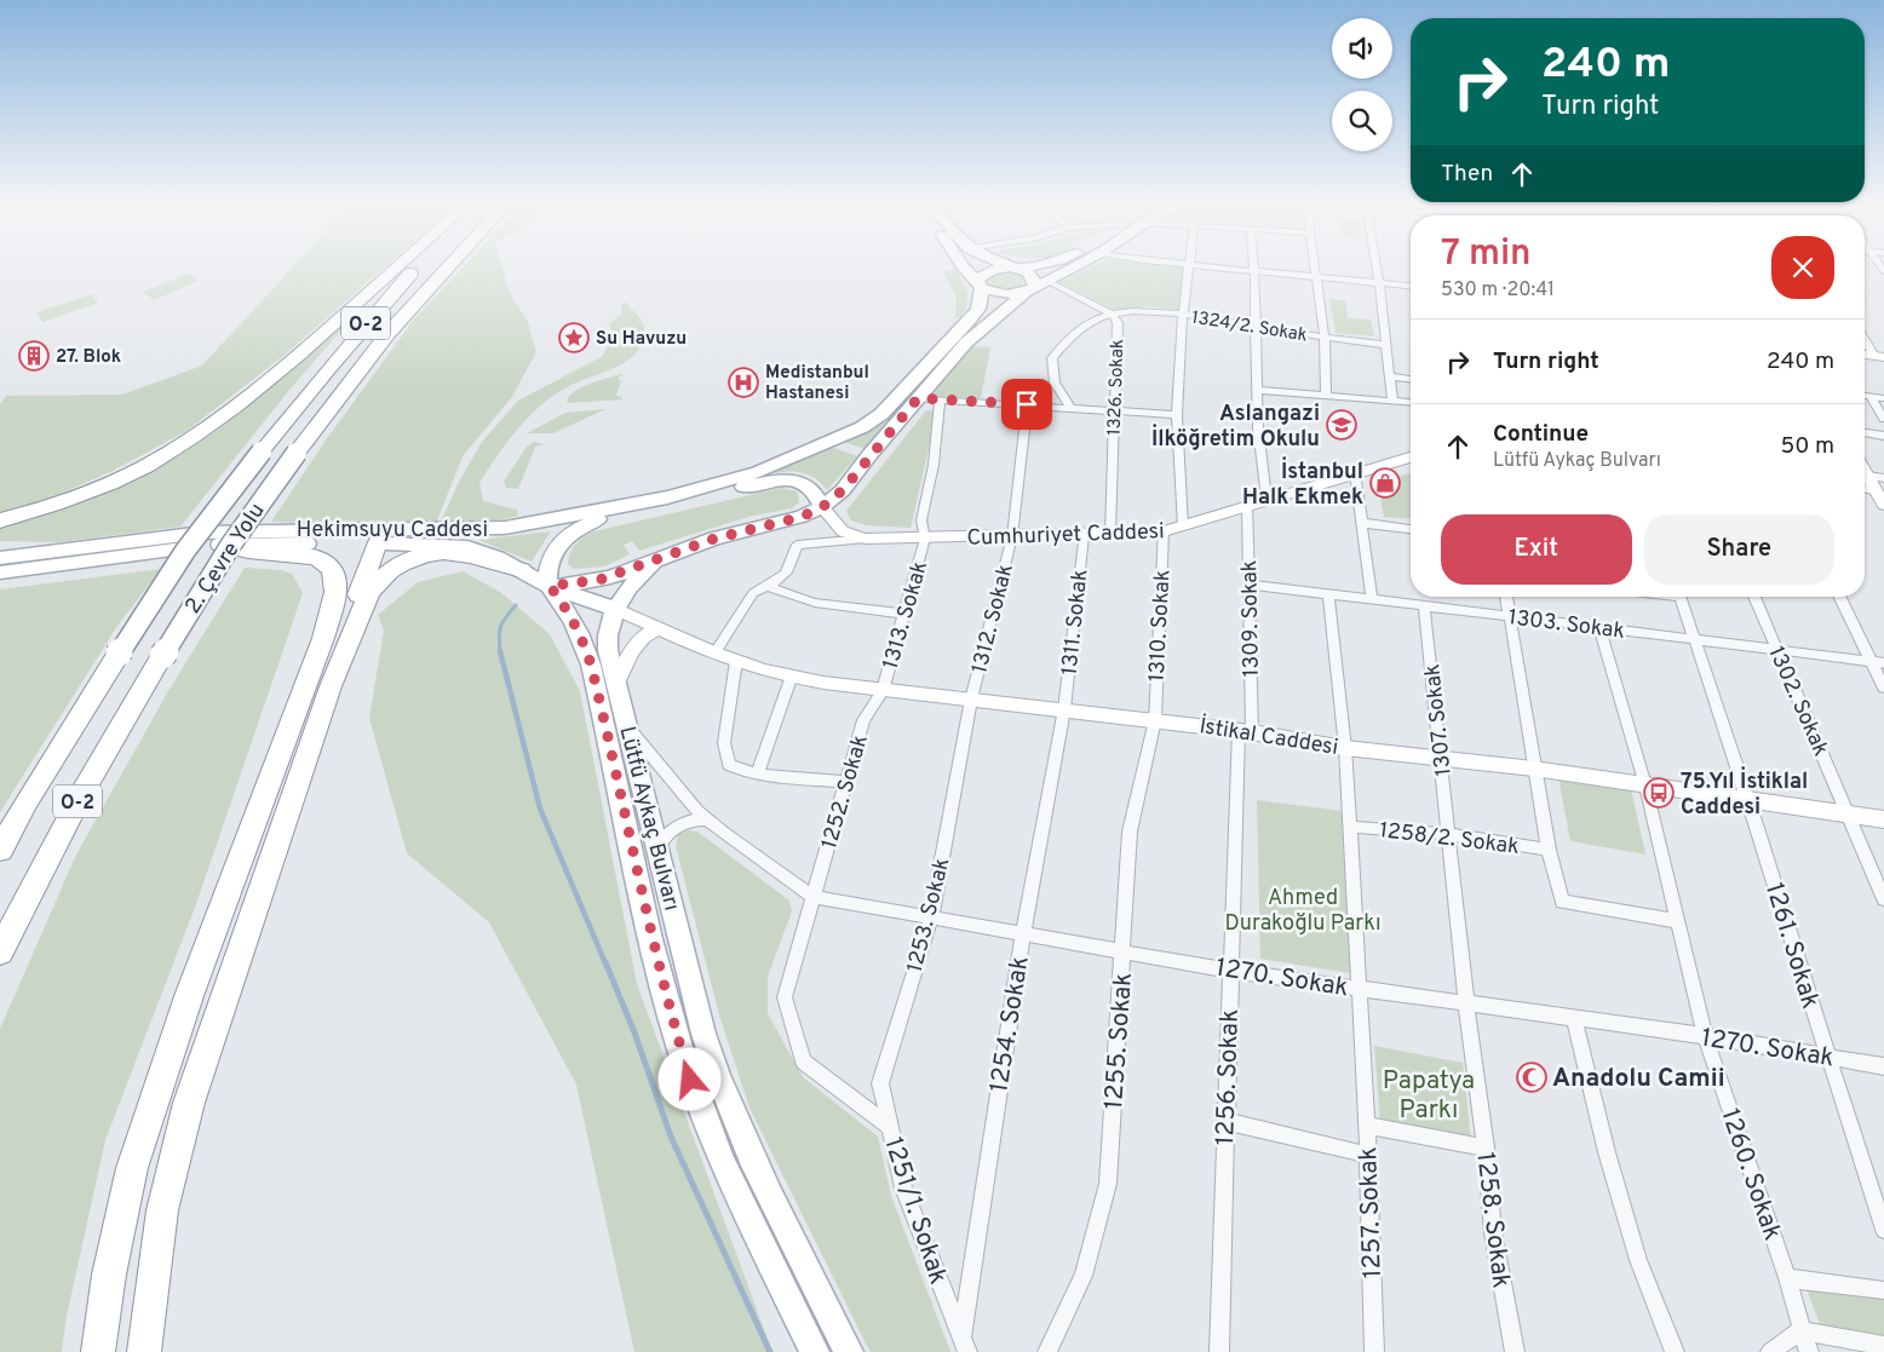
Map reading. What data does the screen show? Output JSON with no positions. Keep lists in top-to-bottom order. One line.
{"streets":{"highway":["O-2","2. Çevre Yolu"],"main road":["Hekimsuyu Caddesi","Cumhuriyet Caddesi","İstikal Caddesi","Lütfü Aykaç Bulvarı"],"street":["1324/2. Sokak","1326. Sokak","1313. Sokak","1312. Sokak","1309. Sokak","1311. Sokak","1303. Sokak","1310. Sokak","1302. Sokak","1307. Sokak","1252. Sokak","1258/2. Sokak","1253. Sokak","1261. Sokak","1270. Sokak","1254. Sokak","1255. Sokak","1256. Sokak","1260. Sokak","1251/1. Sokak","1257. Sokak","1258. Sokak"]},"crossings":[["1324/2. Sokak","1326. Sokak"],["1326. Sokak","Cumhuriyet Caddesi"],["1326. Sokak","Lütfü Aykaç Bulvarı"],["Hekimsuyu Caddesi","Lütfü Aykaç Bulvarı"],["Cumhuriyet Caddesi","1313. Sokak"],["Cumhuriyet Caddesi","1312. Sokak"],["Cumhuriyet Caddesi","1309. Sokak"],["Cumhuriyet Caddesi","1311. Sokak"],["Cumhuriyet Caddesi","1310. Sokak"],["Cumhuriyet Caddesi","Lütfü Aykaç Bulvarı"],["1313. Sokak","İstikal Caddesi"],["1313. Sokak","1252. Sokak"],["1312. Sokak","İstikal Caddesi"],["1312. Sokak","1253. Sokak"],["1309. Sokak","1303. Sokak"],["1309. Sokak","İstikal Caddesi"],["1309. Sokak","1256. Sokak"],["1311. Sokak","İstikal Caddesi"],["1311. Sokak","1254. Sokak"],["1303. Sokak","1302. Sokak"],["1303. Sokak","1307. Sokak"],["1303. Sokak","1261. Sokak"],["1303. Sokak","1260. Sokak"],["1303. Sokak","1257. Sokak"],["1310. Sokak","İstikal Caddesi"],["1310. Sokak","1255. Sokak"],["1302. Sokak","İstikal Caddesi"],["1307. Sokak","İstikal Caddesi"],["1307. Sokak","1258/2. Sokak"],["1307. Sokak","1258. Sokak"],["İstikal Caddesi","1252. Sokak"],["İstikal Caddesi","Lütfü Aykaç Bulvarı"],["İstikal Caddesi","1253. Sokak"],["İstikal Caddesi","1261. Sokak"],["İstikal Caddesi","1254. Sokak"],["İstikal Caddesi","1255. Sokak"],["İstikal Caddesi","1256. Sokak"],["İstikal Caddesi","1260. Sokak"],["İstikal Caddesi","1257. Sokak"],["1252. Sokak","1270. Sokak"],["1252. Sokak","1251/1. Sokak"],["Lütfü Aykaç Bulvarı","1270. Sokak"],["1258/2. Sokak","1257. Sokak"],["1258/2. Sokak","1258. Sokak"],["1253. Sokak","1270. Sokak"],["1253. Sokak","1251/1. Sokak"],["1261. Sokak","1270. Sokak"],["1270. Sokak","1254. Sokak"],["1270. Sokak","1255. Sokak"],["1270. Sokak","1256. Sokak"],["1270. Sokak","1260. Sokak"],["1270. Sokak","1251/1. Sokak"],["1270. Sokak","1257. Sokak"],["1270. Sokak","1258. Sokak"],["1254. Sokak","1251/1. Sokak"]],"parks":["Ahmed Durakoğlu Parkı","Papatya Parkı"],"places":{"place":["Su Havuzu"],"building":["27. Blok"],"hospital":["Medistanbul Hastanesi"],"school or university":["Aslangazi İlköğretim Okulu"],"shop":["İstanbul Halk Ekmek"],"bus stop":["75.Yıl İstiklal Caddesi"],"mosque":["Anadolu Camii"]},"page":{"turn":["240 m","Turn right"],"then":"Then","heading":["7 min","530 m · 20:41"],"list":[{"name":"Turn right","value":"240 m"},{"name":"Continue","note":"Lütfü Aykaç Bulvarı","value":"50 m"}],"buttons":["Exit","Share"]}}
